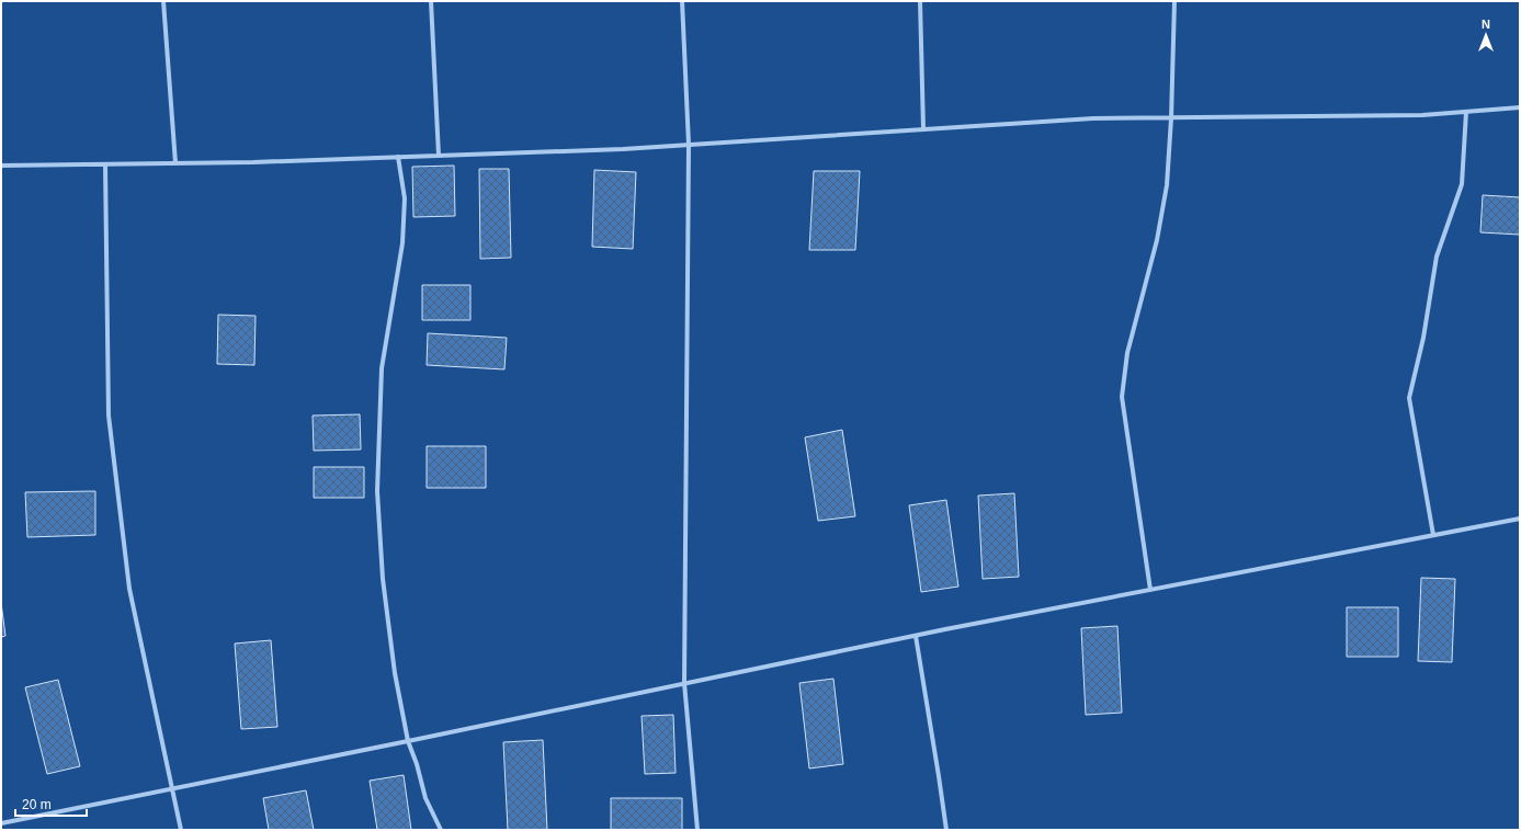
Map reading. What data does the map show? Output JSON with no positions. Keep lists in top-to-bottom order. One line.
{"scale_bar":"20 m","north":"top"}
